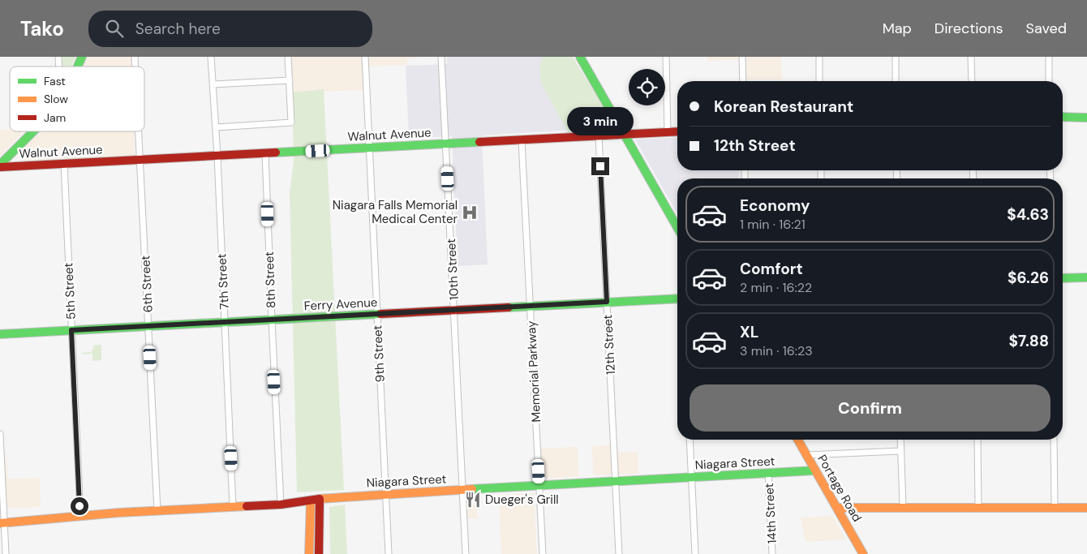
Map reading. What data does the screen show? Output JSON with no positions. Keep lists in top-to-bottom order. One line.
{"streets":{"main road":["Walnut Avenue","Ferry Avenue","Niagara Street","Portage Road"],"street":["10th Street","8th Street","7th Street","6th Street","5th Street","12th Street","9th Street","Memorial Parkway","14th Street"]},"crossings":[["Walnut Avenue","10th Street"],["Walnut Avenue","8th Street"],["Walnut Avenue","7th Street"],["Walnut Avenue","6th Street"],["Walnut Avenue","5th Street"],["Walnut Avenue","12th Street"],["Walnut Avenue","9th Street"],["Walnut Avenue","Memorial Parkway"],["10th Street","Ferry Avenue"],["10th Street","Niagara Street"],["8th Street","Ferry Avenue"],["8th Street","Niagara Street"],["7th Street","Ferry Avenue"],["7th Street","Niagara Street"],["6th Street","Ferry Avenue"],["6th Street","Niagara Street"],["5th Street","Ferry Avenue"],["5th Street","Niagara Street"],["Ferry Avenue","12th Street"],["Ferry Avenue","9th Street"],["Ferry Avenue","Memorial Parkway"],["12th Street","Niagara Street"],["9th Street","Niagara Street"],["Memorial Parkway","Niagara Street"],["Niagara Street","Portage Road"],["Niagara Street","14th Street"]],"places":{"hospital":["Niagara Falls Memorial Medical Center"],"restaurant":["Dueger's Grill"]},"legend":["Fast","Slow","Jam"],"page":{"header":"Tako","search":"Search here","nav":["Map","Directions","Saved"],"banner":["Korean Restaurant","12th Street"],"bubble":"3 min","list":[{"name":"Economy","note":"1 min · 16:21","value":"$4.63"},{"name":"Comfort","note":"2 min · 16:22","value":"$6.26"},{"name":"XL","note":"3 min · 16:23","value":"$7.88"}],"buttons":"Confirm"}}
